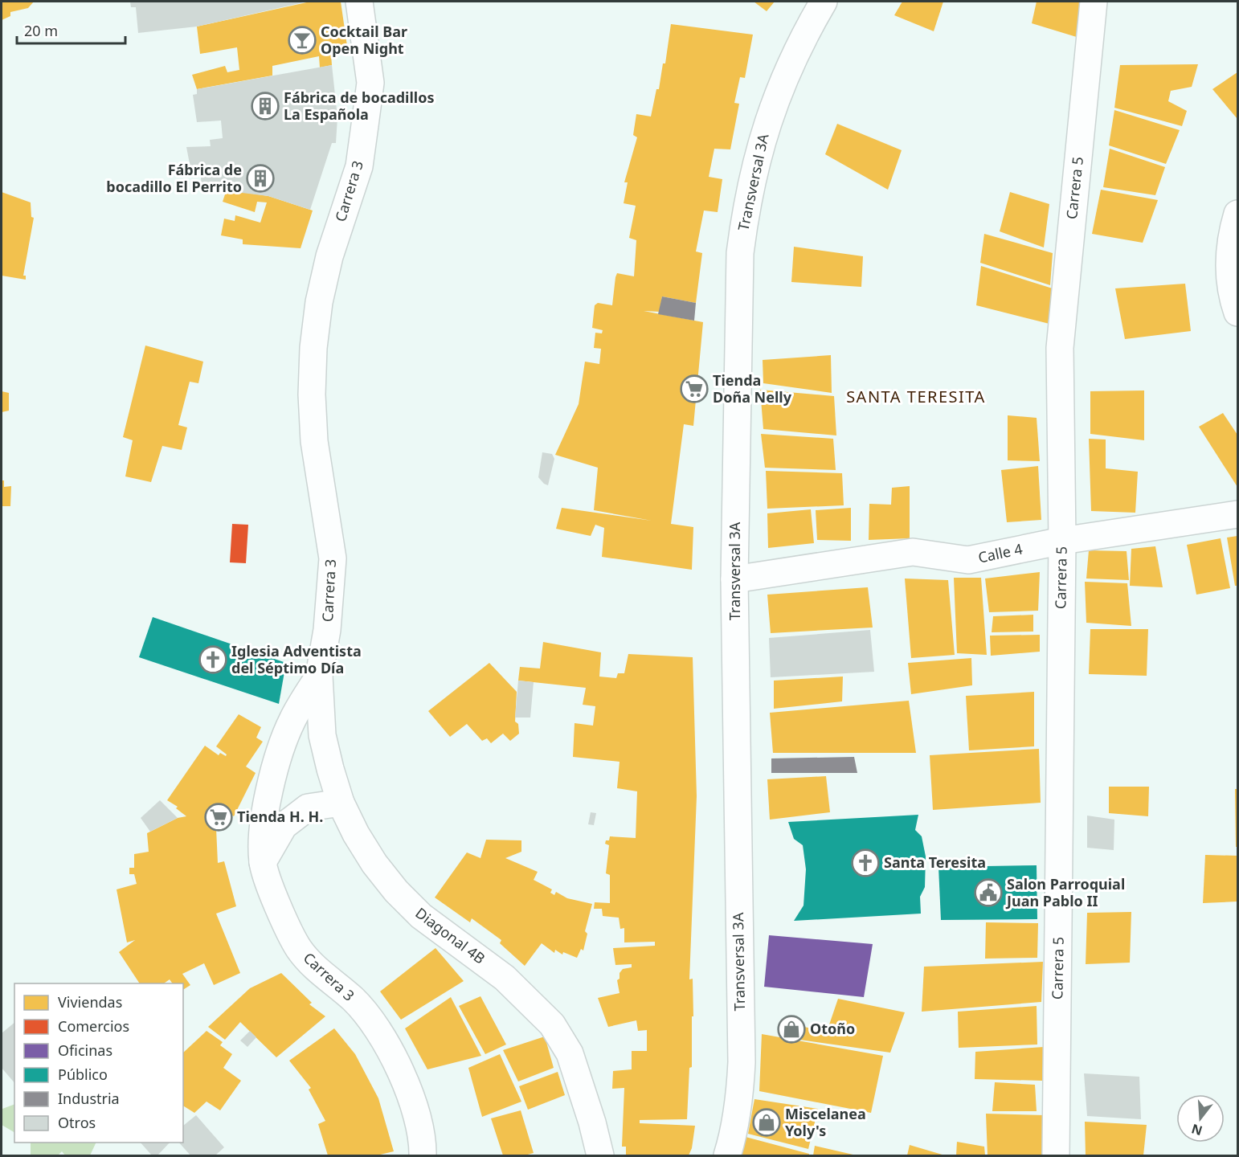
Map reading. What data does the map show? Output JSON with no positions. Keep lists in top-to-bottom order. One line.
{"streets":{"street":["Transversal 3A","Carrera 5","Carrera 3","Calle 4","Diagonal 4B"]},"crossings":[["Transversal 3A","Calle 4"],["Carrera 5","Calle 4"],["Carrera 3","Diagonal 4B"]],"districts":["SANTA TERESITA"],"places":{"bar":["Cocktail Bar Open Night"],"building":["Fábrica de bocadillos La Española","Fábrica de bocadillo El Perrito"],"supermarket":["Tienda Doña Nelly","Tienda H. H."],"church":["Iglesia Adventista del Séptimo Día","Santa Teresita"],"public building":["Salon Parroquial Juan Pablo II"],"shop":["Otoño","Miscelanea Yoly's"]},"legend":["Viviendas","Comercios","Oficinas","Público","Industria","Otros"],"scale_bar":"20 m","north":"bottom"}
